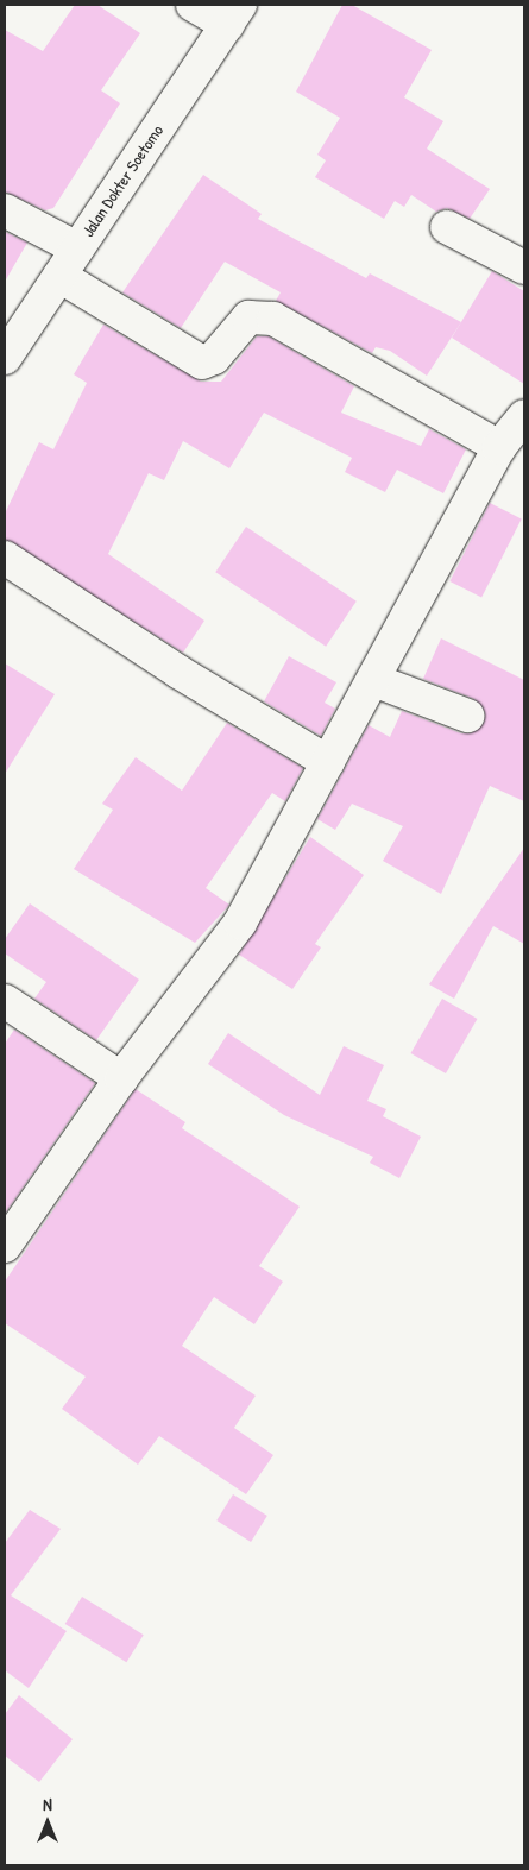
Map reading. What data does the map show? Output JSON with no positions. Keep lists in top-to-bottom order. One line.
{"streets":{"street":["Jalan Dokter Soetomo"]},"north":"top"}
